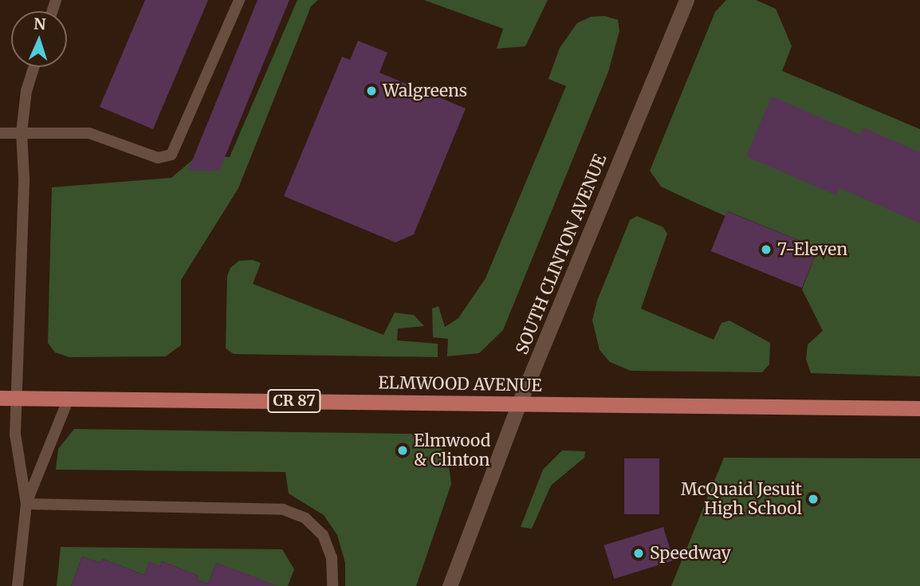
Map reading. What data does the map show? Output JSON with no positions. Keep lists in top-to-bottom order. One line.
{"streets":{"main road":["ELMWOOD AVENUE","CR 87"],"street":["SOUTH CLINTON AVENUE"]},"crossings":[["SOUTH CLINTON AVENUE","ELMWOOD AVENUE"]],"places":["Walgreens","7-Eleven","Elmwood & Clinton","McQuaid Jesuit High School","Speedway"],"north":"top"}
